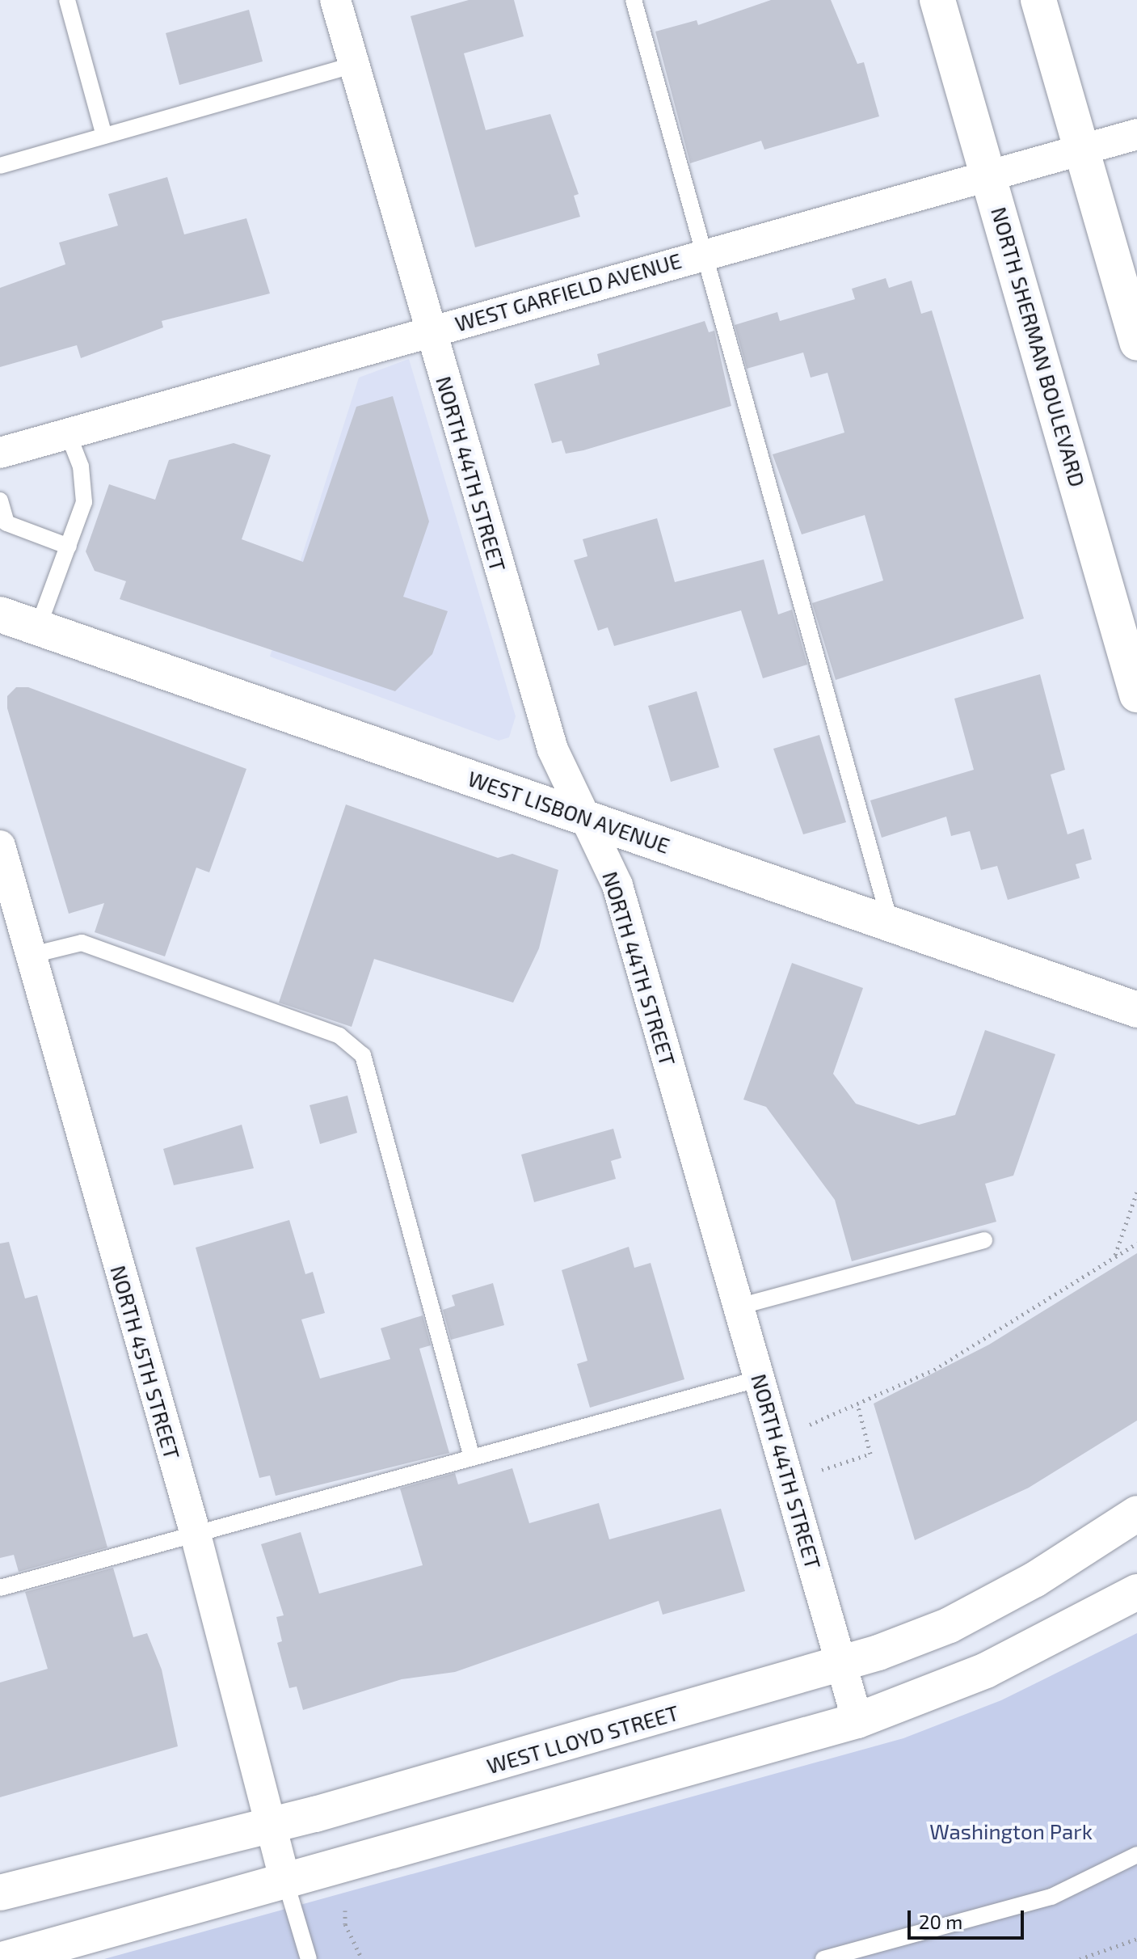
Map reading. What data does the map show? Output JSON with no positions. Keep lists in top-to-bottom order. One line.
{"streets":{"street":["WEST GARFIELD AVENUE","NORTH SHERMAN BOULEVARD","NORTH 44TH STREET","WEST LISBON AVENUE","NORTH 45TH STREET","WEST LLOYD STREET"]},"crossings":[["WEST GARFIELD AVENUE","NORTH SHERMAN BOULEVARD"],["WEST GARFIELD AVENUE","NORTH 44TH STREET"],["NORTH 44TH STREET","WEST LISBON AVENUE"],["NORTH 44TH STREET","WEST LLOYD STREET"],["NORTH 45TH STREET","WEST LLOYD STREET"]],"parks":["Washington Park"],"scale_bar":"20 m"}
